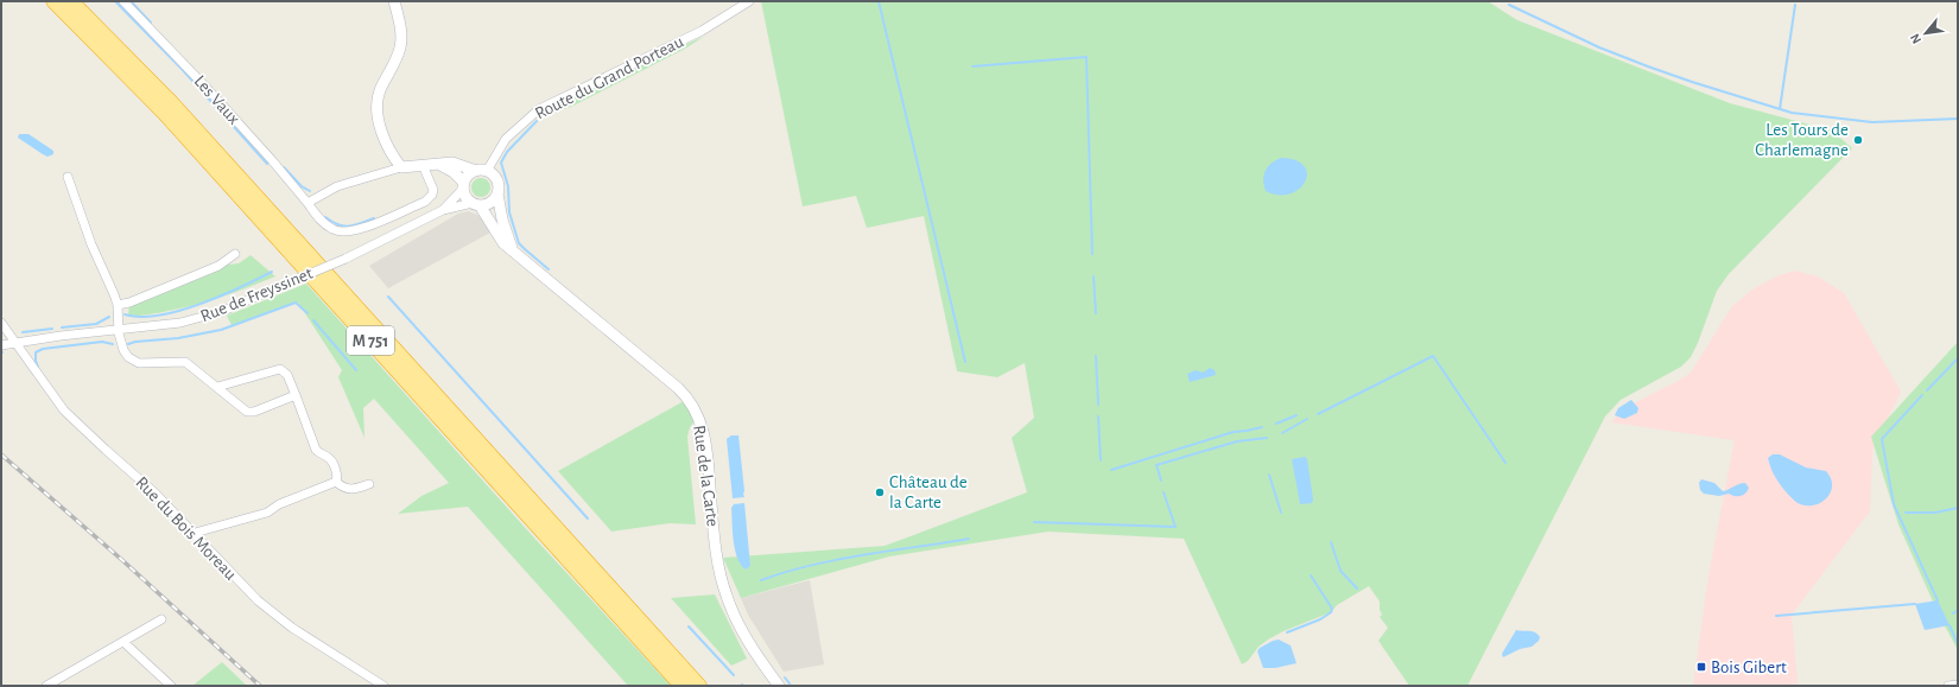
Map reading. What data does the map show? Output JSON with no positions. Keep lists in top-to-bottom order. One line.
{"streets":{"highway":["M 751"],"street":["Route du Grand Porteau","Les Vaux","Rue de Freyssinet","Rue de la Carte","Rue du Bois Moreau"]},"crossings":[["Route du Grand Porteau","Rue de la Carte"],["Rue de Freyssinet","Rue du Bois Moreau"]],"places":{"other":["Les Tours de Charlemagne","Château de la Carte"],"transit":["Bois Gibert"]},"north":"bottom left"}
